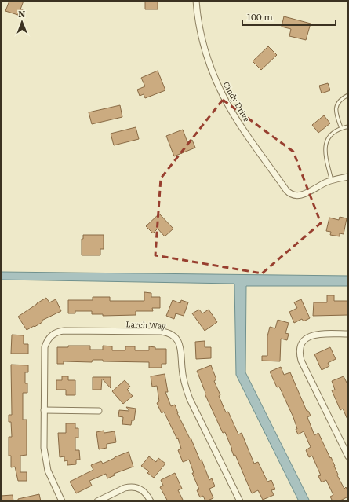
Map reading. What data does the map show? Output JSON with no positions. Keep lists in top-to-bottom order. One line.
{"streets":{"street":["Cindy Drive","Larch Way"]},"scale_bar":"100 m","north":"top"}
